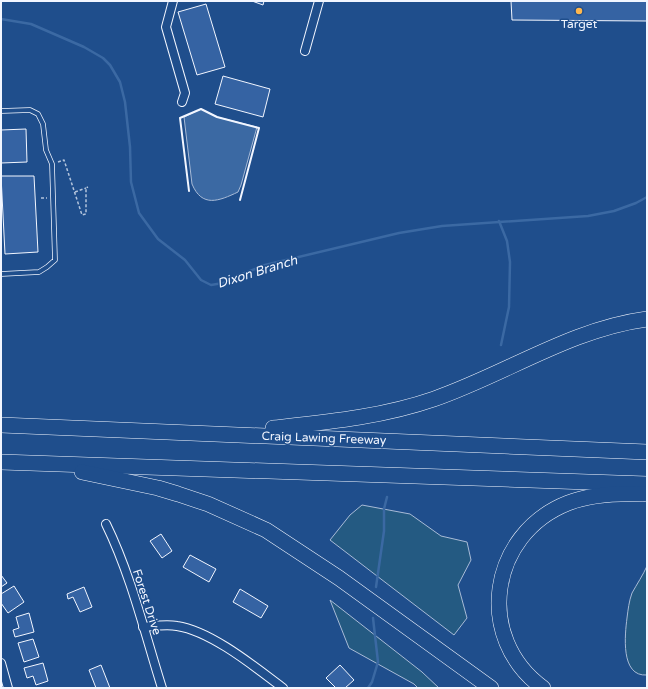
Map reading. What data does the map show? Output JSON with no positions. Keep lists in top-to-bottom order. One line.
{"streets":{"highway":["Craig Lawing Freeway"],"street":["Forest Drive"]},"water":["Dixon Branch"],"places":["Target"]}
